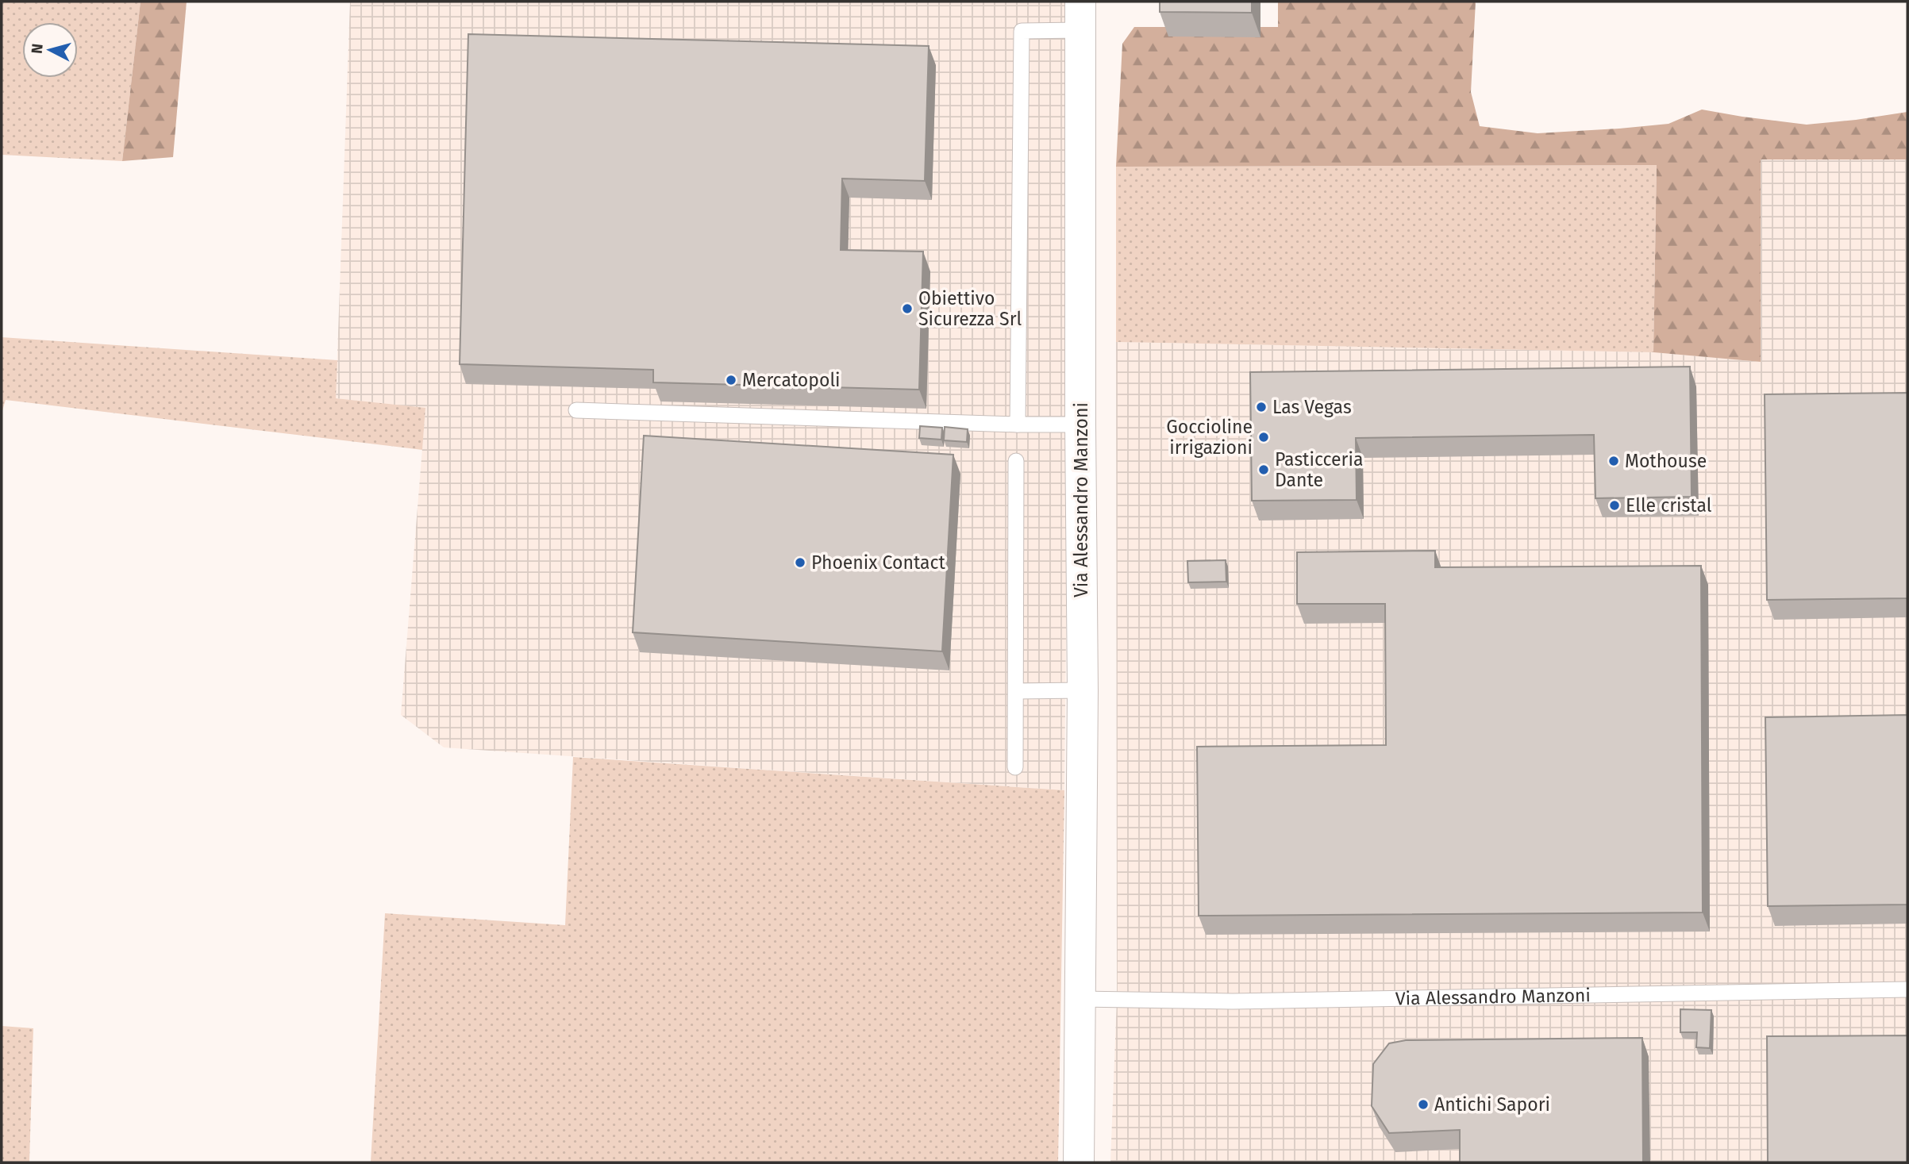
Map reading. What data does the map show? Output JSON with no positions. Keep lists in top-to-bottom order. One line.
{"streets":{"main road":["Via Alessandro Manzoni"]},"places":["Obiettivo Sicurezza Srl","Mercatopoli","Las Vegas","Goccioline irrigazioni","Mothouse","Pasticceria Dante","Elle cristal","Phoenix Contact","Antichi Sapori"],"north":"left"}
